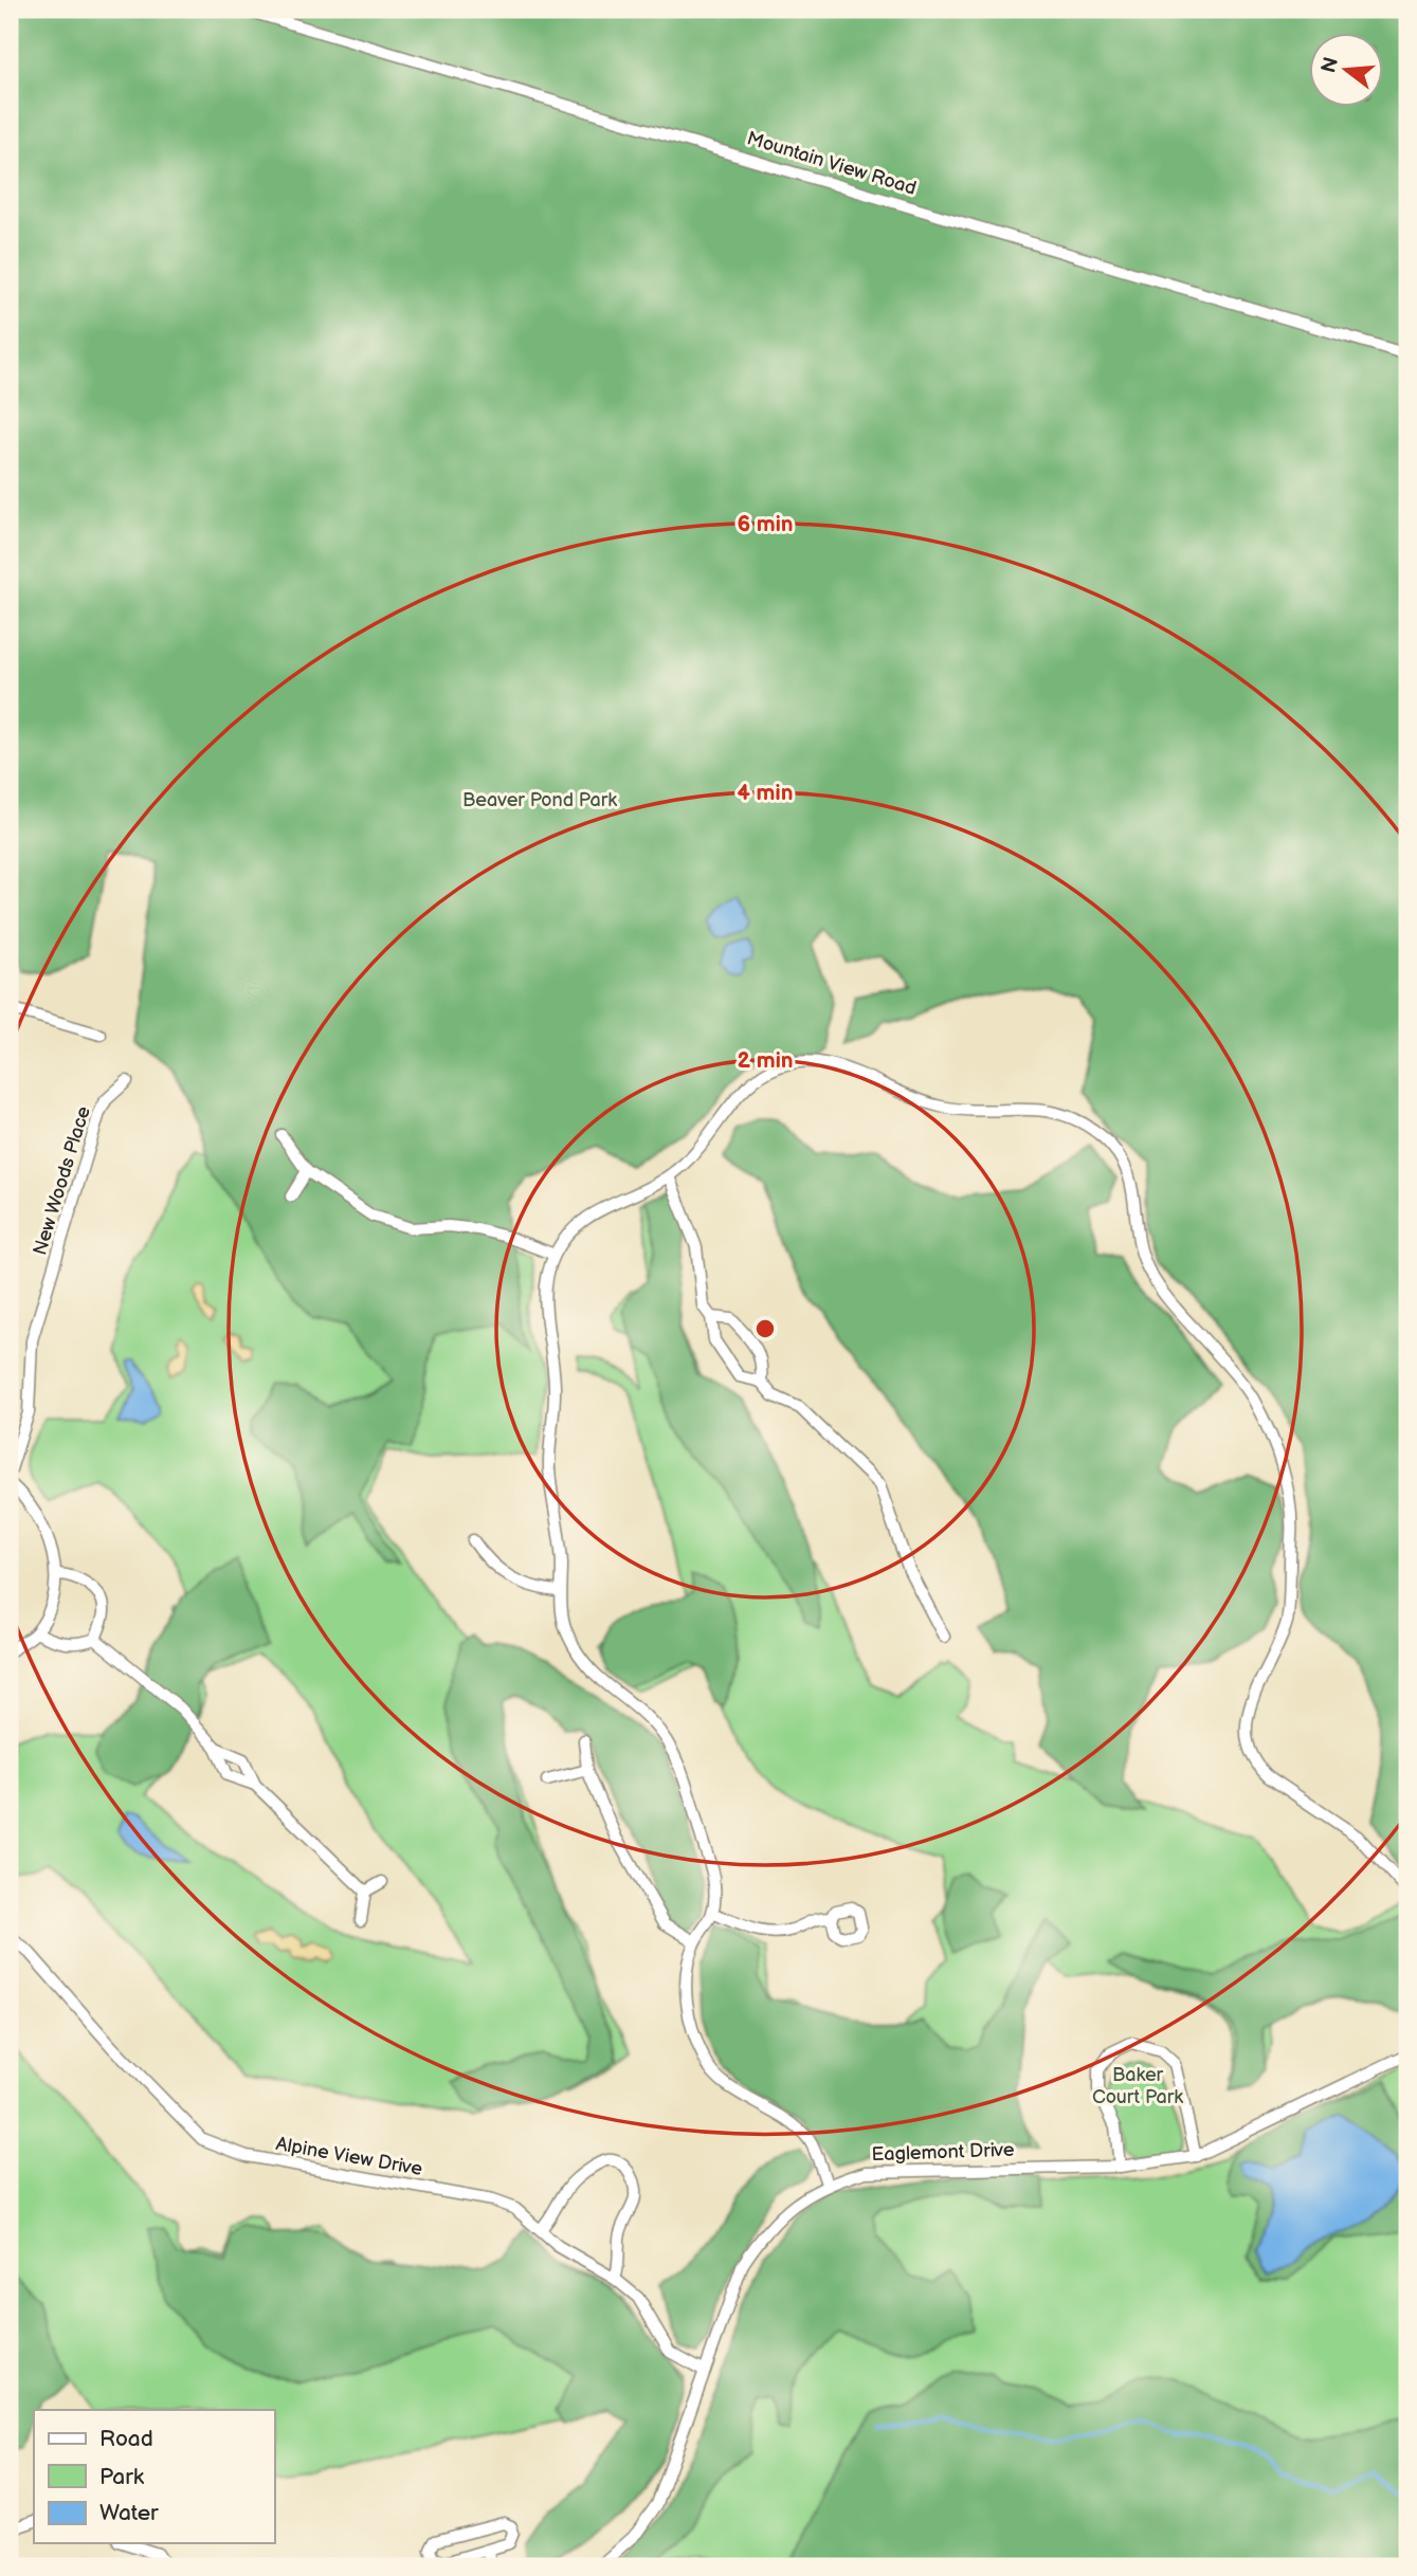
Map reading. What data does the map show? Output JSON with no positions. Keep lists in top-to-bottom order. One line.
{"streets":{"street":["Mountain View Road","New Woods Place","Eaglemont Drive","Alpine View Drive"]},"crossings":[["Eaglemont Drive","Alpine View Drive"]],"parks":["Beaver Pond Park","Baker Court Park"],"legend":["Road","Park","Water"],"north":"left","rings":["6 min","4 min","2 min"]}
